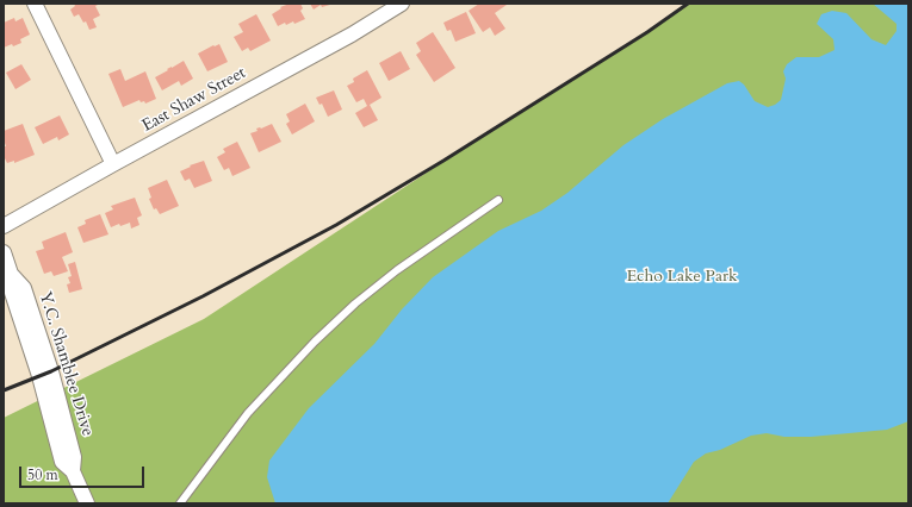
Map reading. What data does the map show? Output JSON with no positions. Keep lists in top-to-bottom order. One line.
{"streets":{"street":["East Shaw Street","Y.C. Shamblee Drive"]},"parks":["Echo Lake Park"],"scale_bar":"50 m"}
